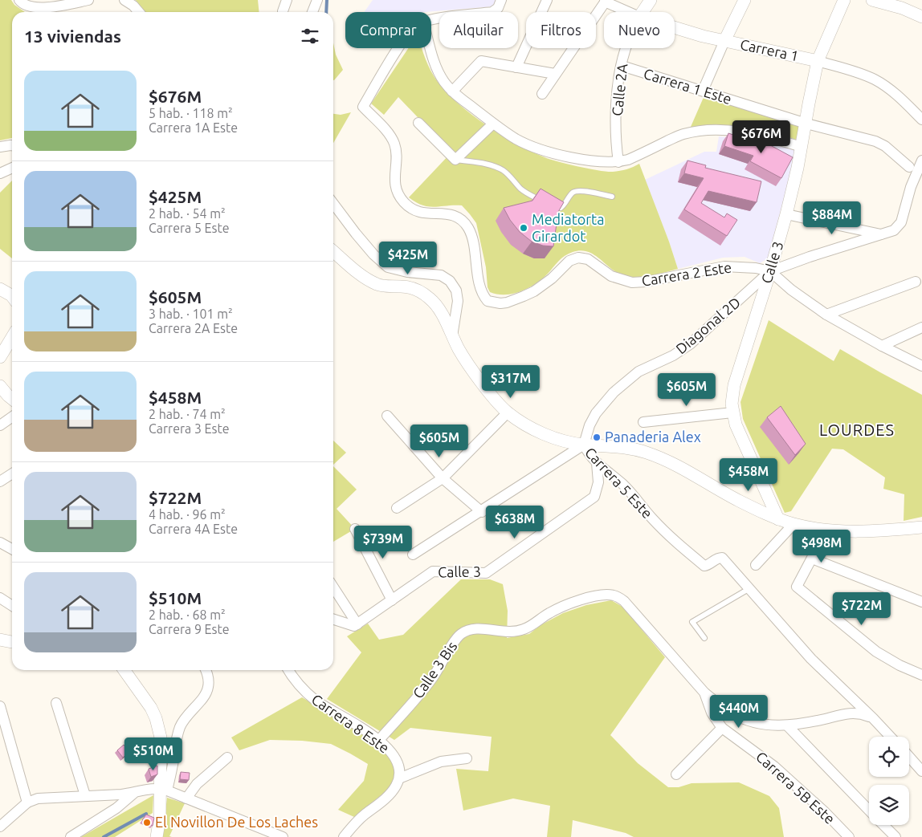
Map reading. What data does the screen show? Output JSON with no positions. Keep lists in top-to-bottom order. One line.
{"streets":{"street":["Carrera 1","Carrera 1 Este","Calle 2A","Calle 3","Carrera 2 Este","Diagonal 2D","Carrera 5 Este","Calle 3 Bis","Carrera 8 Este","Carrera 5B Este"]},"crossings":[["Carrera 1","Calle 3"],["Carrera 1 Este","Calle 2A"],["Carrera 1 Este","Calle 3"],["Calle 3","Carrera 2 Este"],["Calle 3","Diagonal 2D"],["Calle 3","Carrera 5 Este"],["Carrera 2 Este","Diagonal 2D"],["Diagonal 2D","Carrera 5 Este"],["Calle 3 Bis","Carrera 8 Este"],["Calle 3 Bis","Carrera 5B Este"]],"districts":["LOURDES"],"places":["Mediatorta Girardot","Panaderia Alex","El Novillon De Los Laches"],"page":{"chip":["Comprar","Alquilar","Filtros","Nuevo"],"heading":"13 viviendas","list":[{"name":"$676M","note":"5 hab. · 118 m² · Carrera 1A Este"},{"name":"$425M","note":"2 hab. · 54 m² · Carrera 5 Este"},{"name":"$605M","note":"3 hab. · 101 m² · Carrera 2A Este"},{"name":"$458M","note":"2 hab. · 74 m² · Carrera 3 Este"},{"name":"$722M","note":"4 hab. · 96 m² · Carrera 4A Este"},{"name":"$510M","note":"2 hab. · 68 m² · Carrera 9 Este"}],"price":["$676M","$884M","$425M","$317M","$605M","$605M","$458M","$638M","$739M","$498M","$722M","$440M","$510M"]}}
